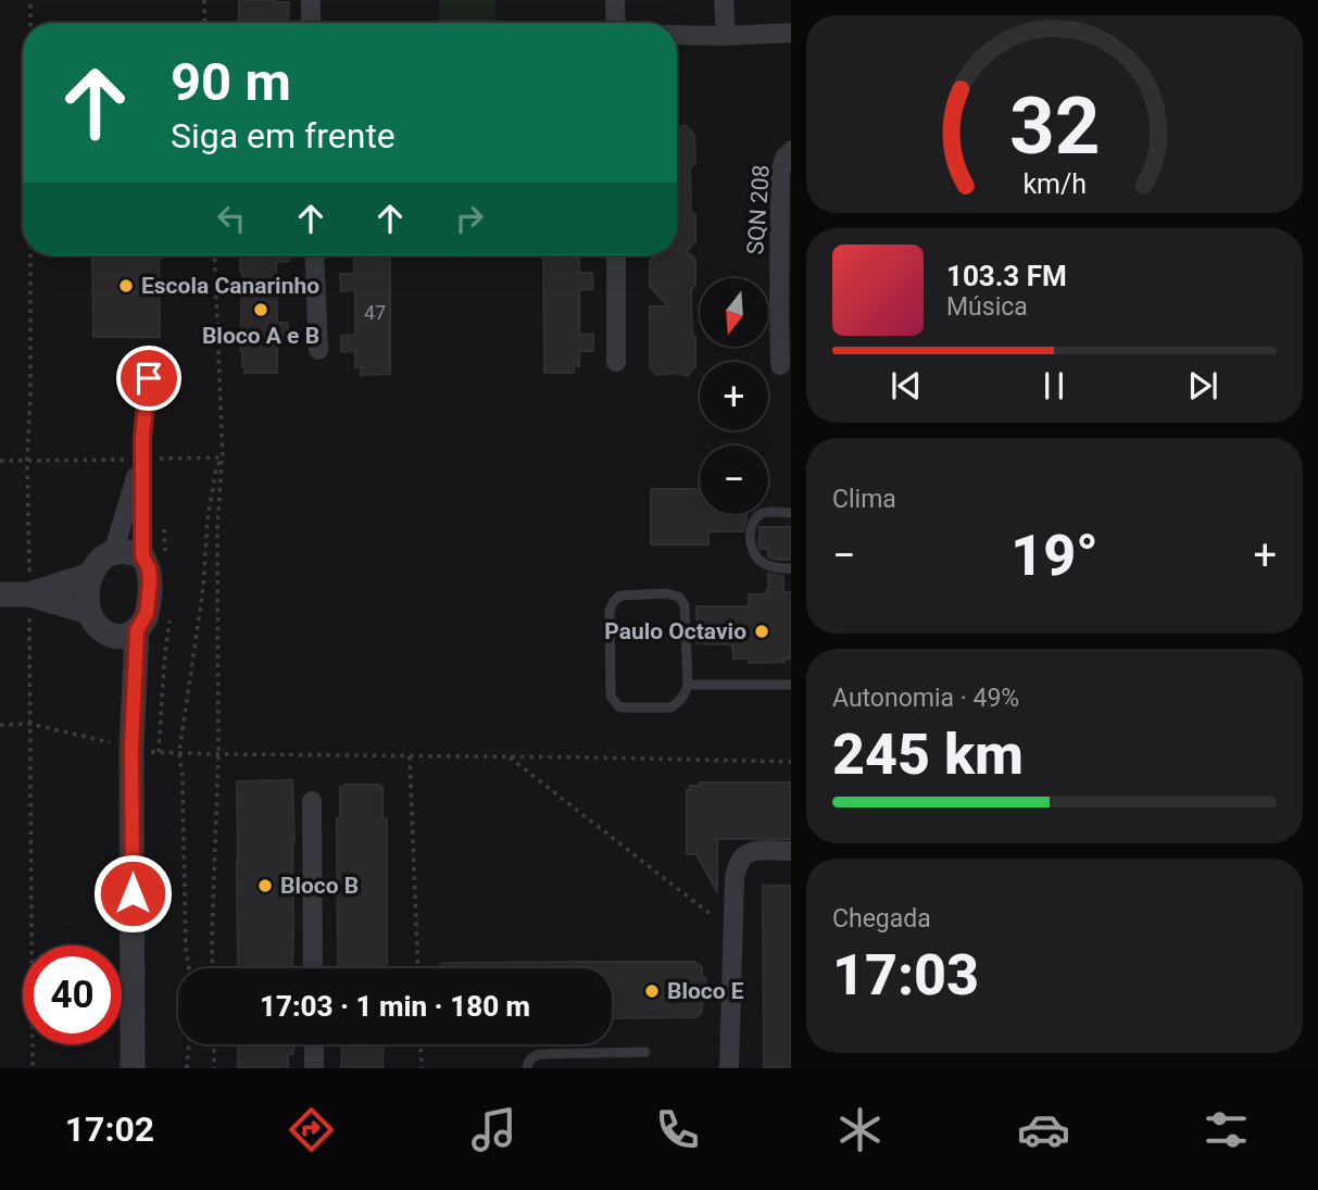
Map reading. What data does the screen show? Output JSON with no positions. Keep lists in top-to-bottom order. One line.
{"streets":{"street":["SQN 208"]},"places":["Escola Canarinho","Bloco A e B","Paulo Octavio","Bloco B","Bloco E"],"house_numbers":["47"],"north":"bottom","page":{"turn":["90 m","Siga em frente"],"song":["103.3 FM","Música"],"map_buttons":["+","−"],"tile":["Clima",["Autonomia · 49%","245 km"],["Chegada","17:03"]],"heat":["−","19°","+"],"limit":"40","trip":"17:03 · 1 min · 180 m","tabs":"17:02","gauge":["32","km/h"]}}
